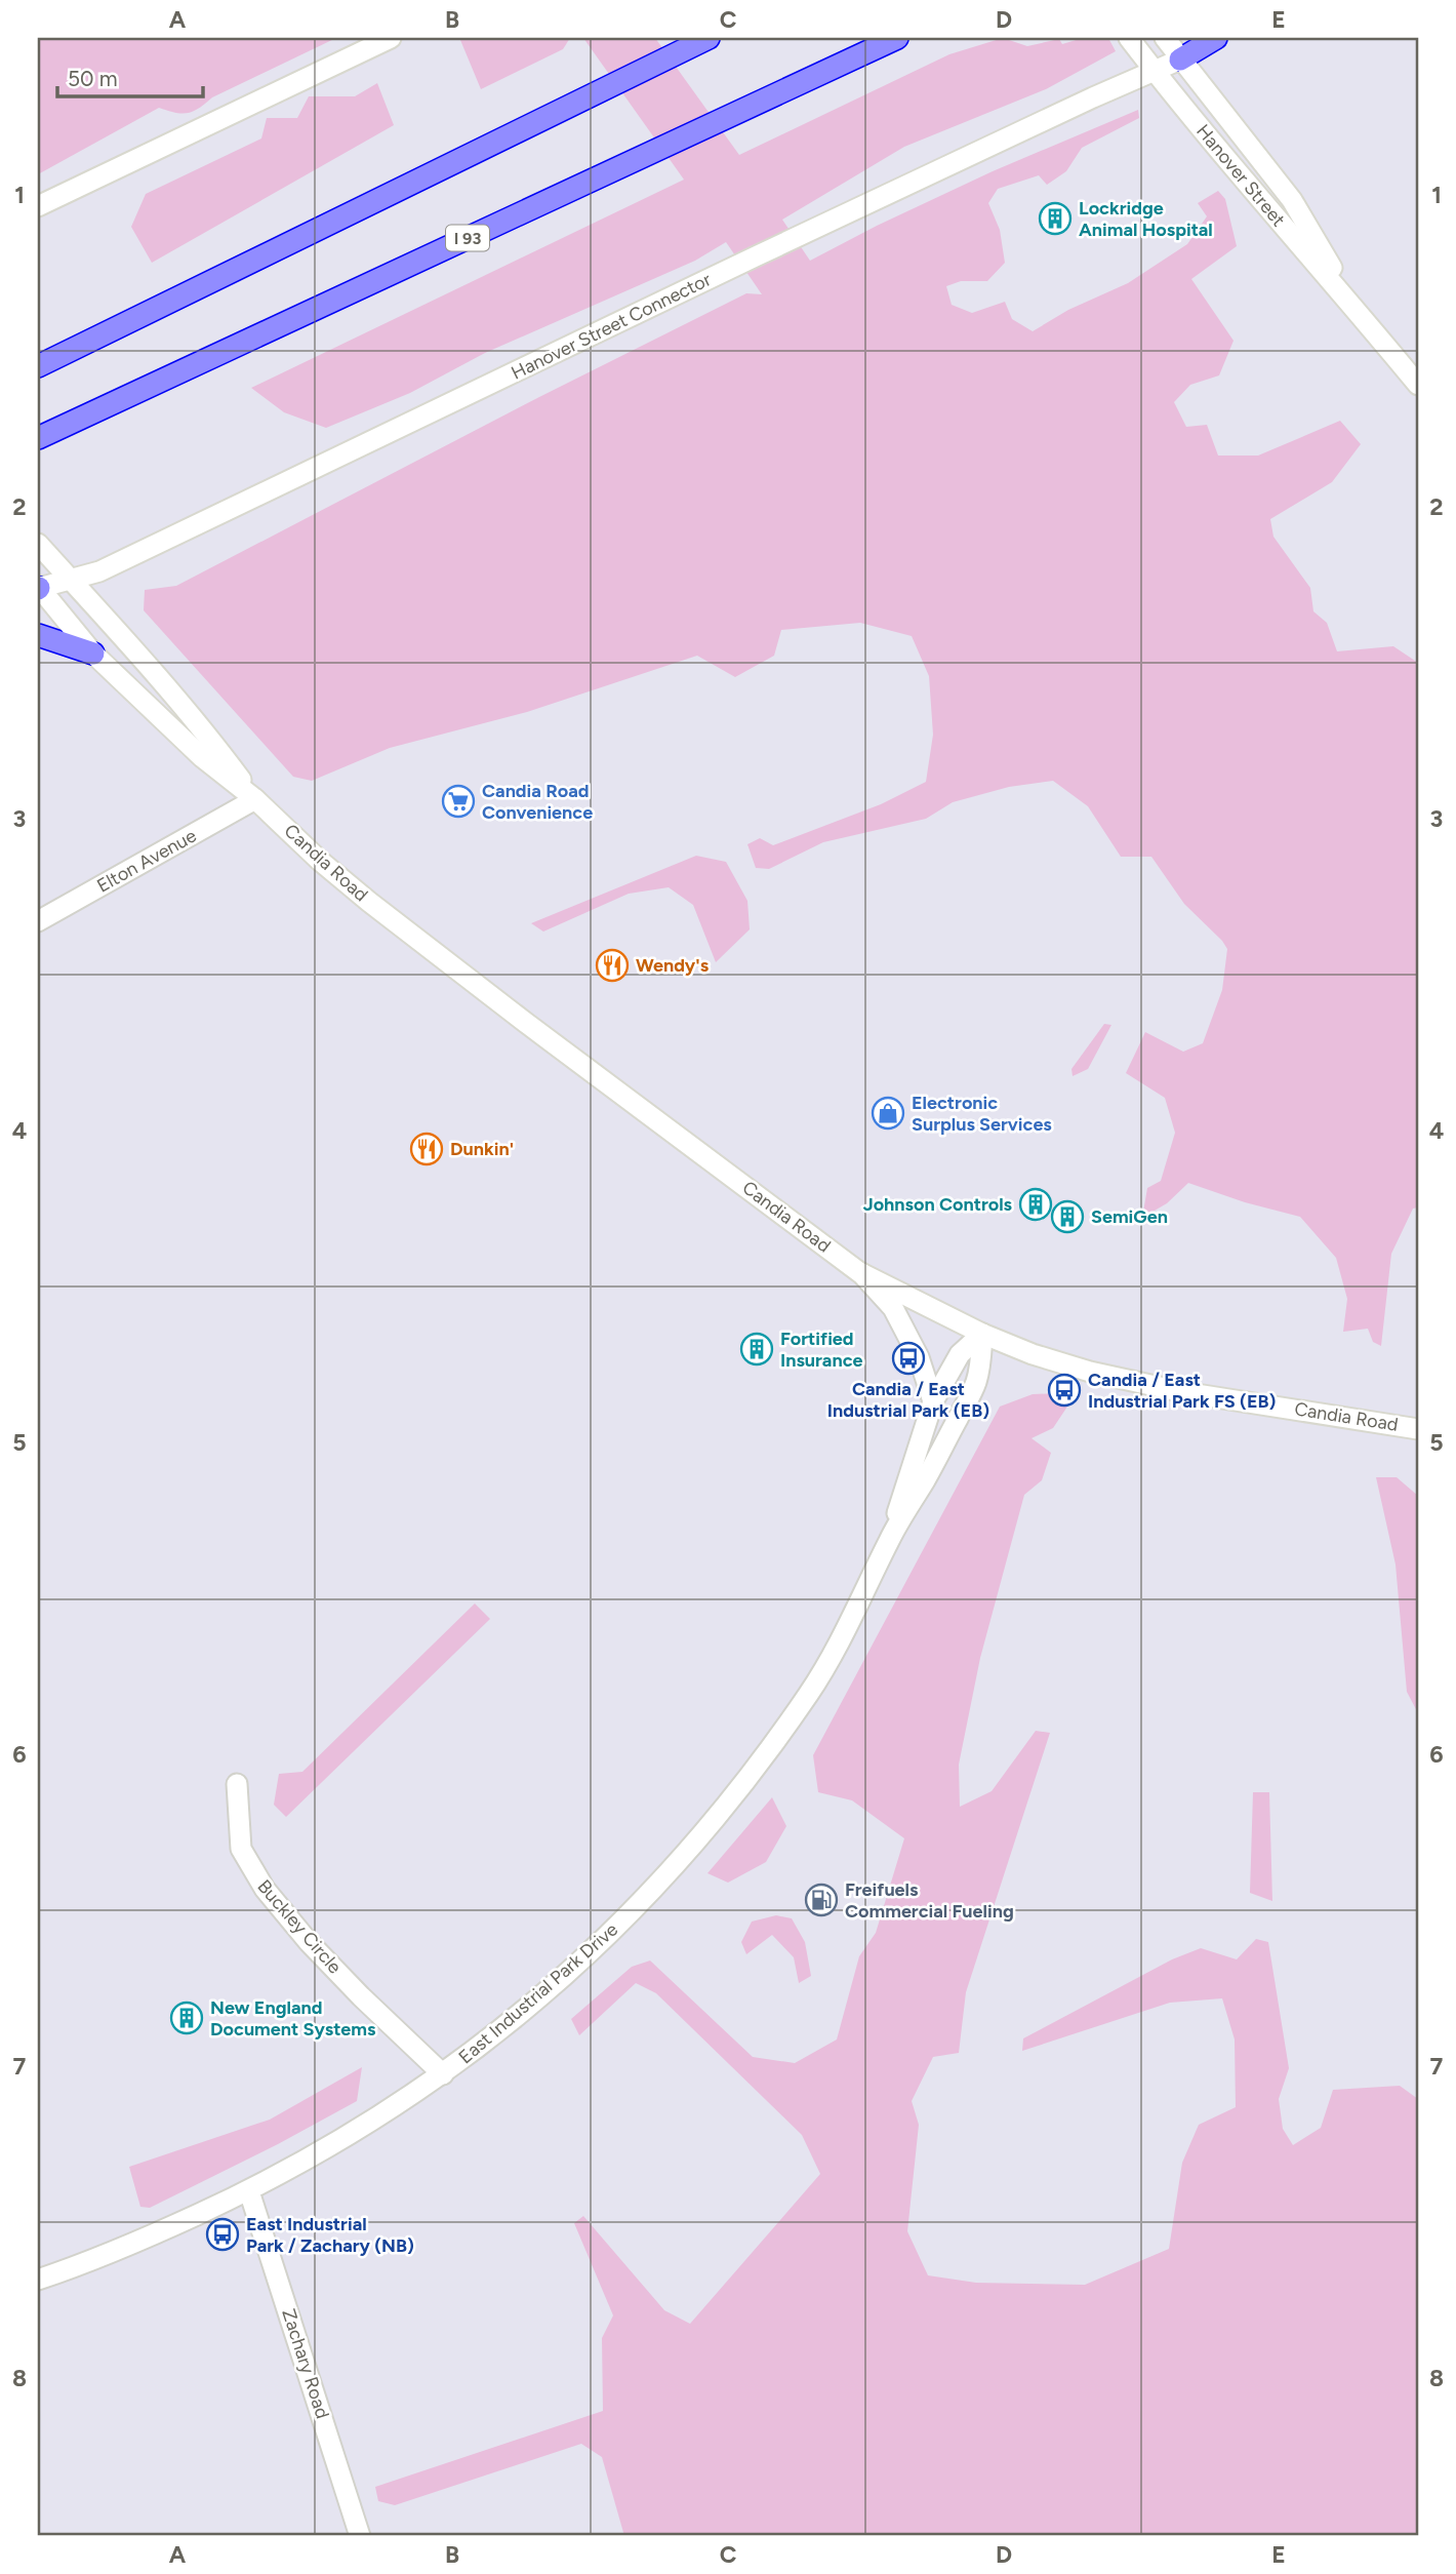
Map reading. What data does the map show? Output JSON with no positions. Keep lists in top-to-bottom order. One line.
{"streets":{"highway":["I 93"],"main road":["Hanover Street","Hanover Street Connector","Elton Avenue","Candia Road","Buckley Circle","East Industrial Park Drive","Zachary Road"]},"crossings":[["Hanover Street","Hanover Street Connector"],["Hanover Street Connector","Candia Road"],["Elton Avenue","Candia Road"],["Candia Road","East Industrial Park Drive"],["Buckley Circle","East Industrial Park Drive"],["East Industrial Park Drive","Zachary Road"]],"places":{"building":["Lockridge Animal Hospital","Johnson Controls","SemiGen","Fortified Insurance","New England Document Systems"],"supermarket":["Candia Road Convenience"],"restaurant":["Wendy's","Dunkin'"],"shop":["Electronic Surplus Services"],"bus stop":["Candia / East Industrial Park (EB)","Candia / East Industrial Park FS (EB)","East Industrial Park / Zachary (NB)"],"fuel station":["Freifuels Commercial Fueling"]},"scale_bar":"50 m","grid":{"columns":["A","B","C","D","E"],"rows":["1","2","3","4","5","6","7","8"]}}
